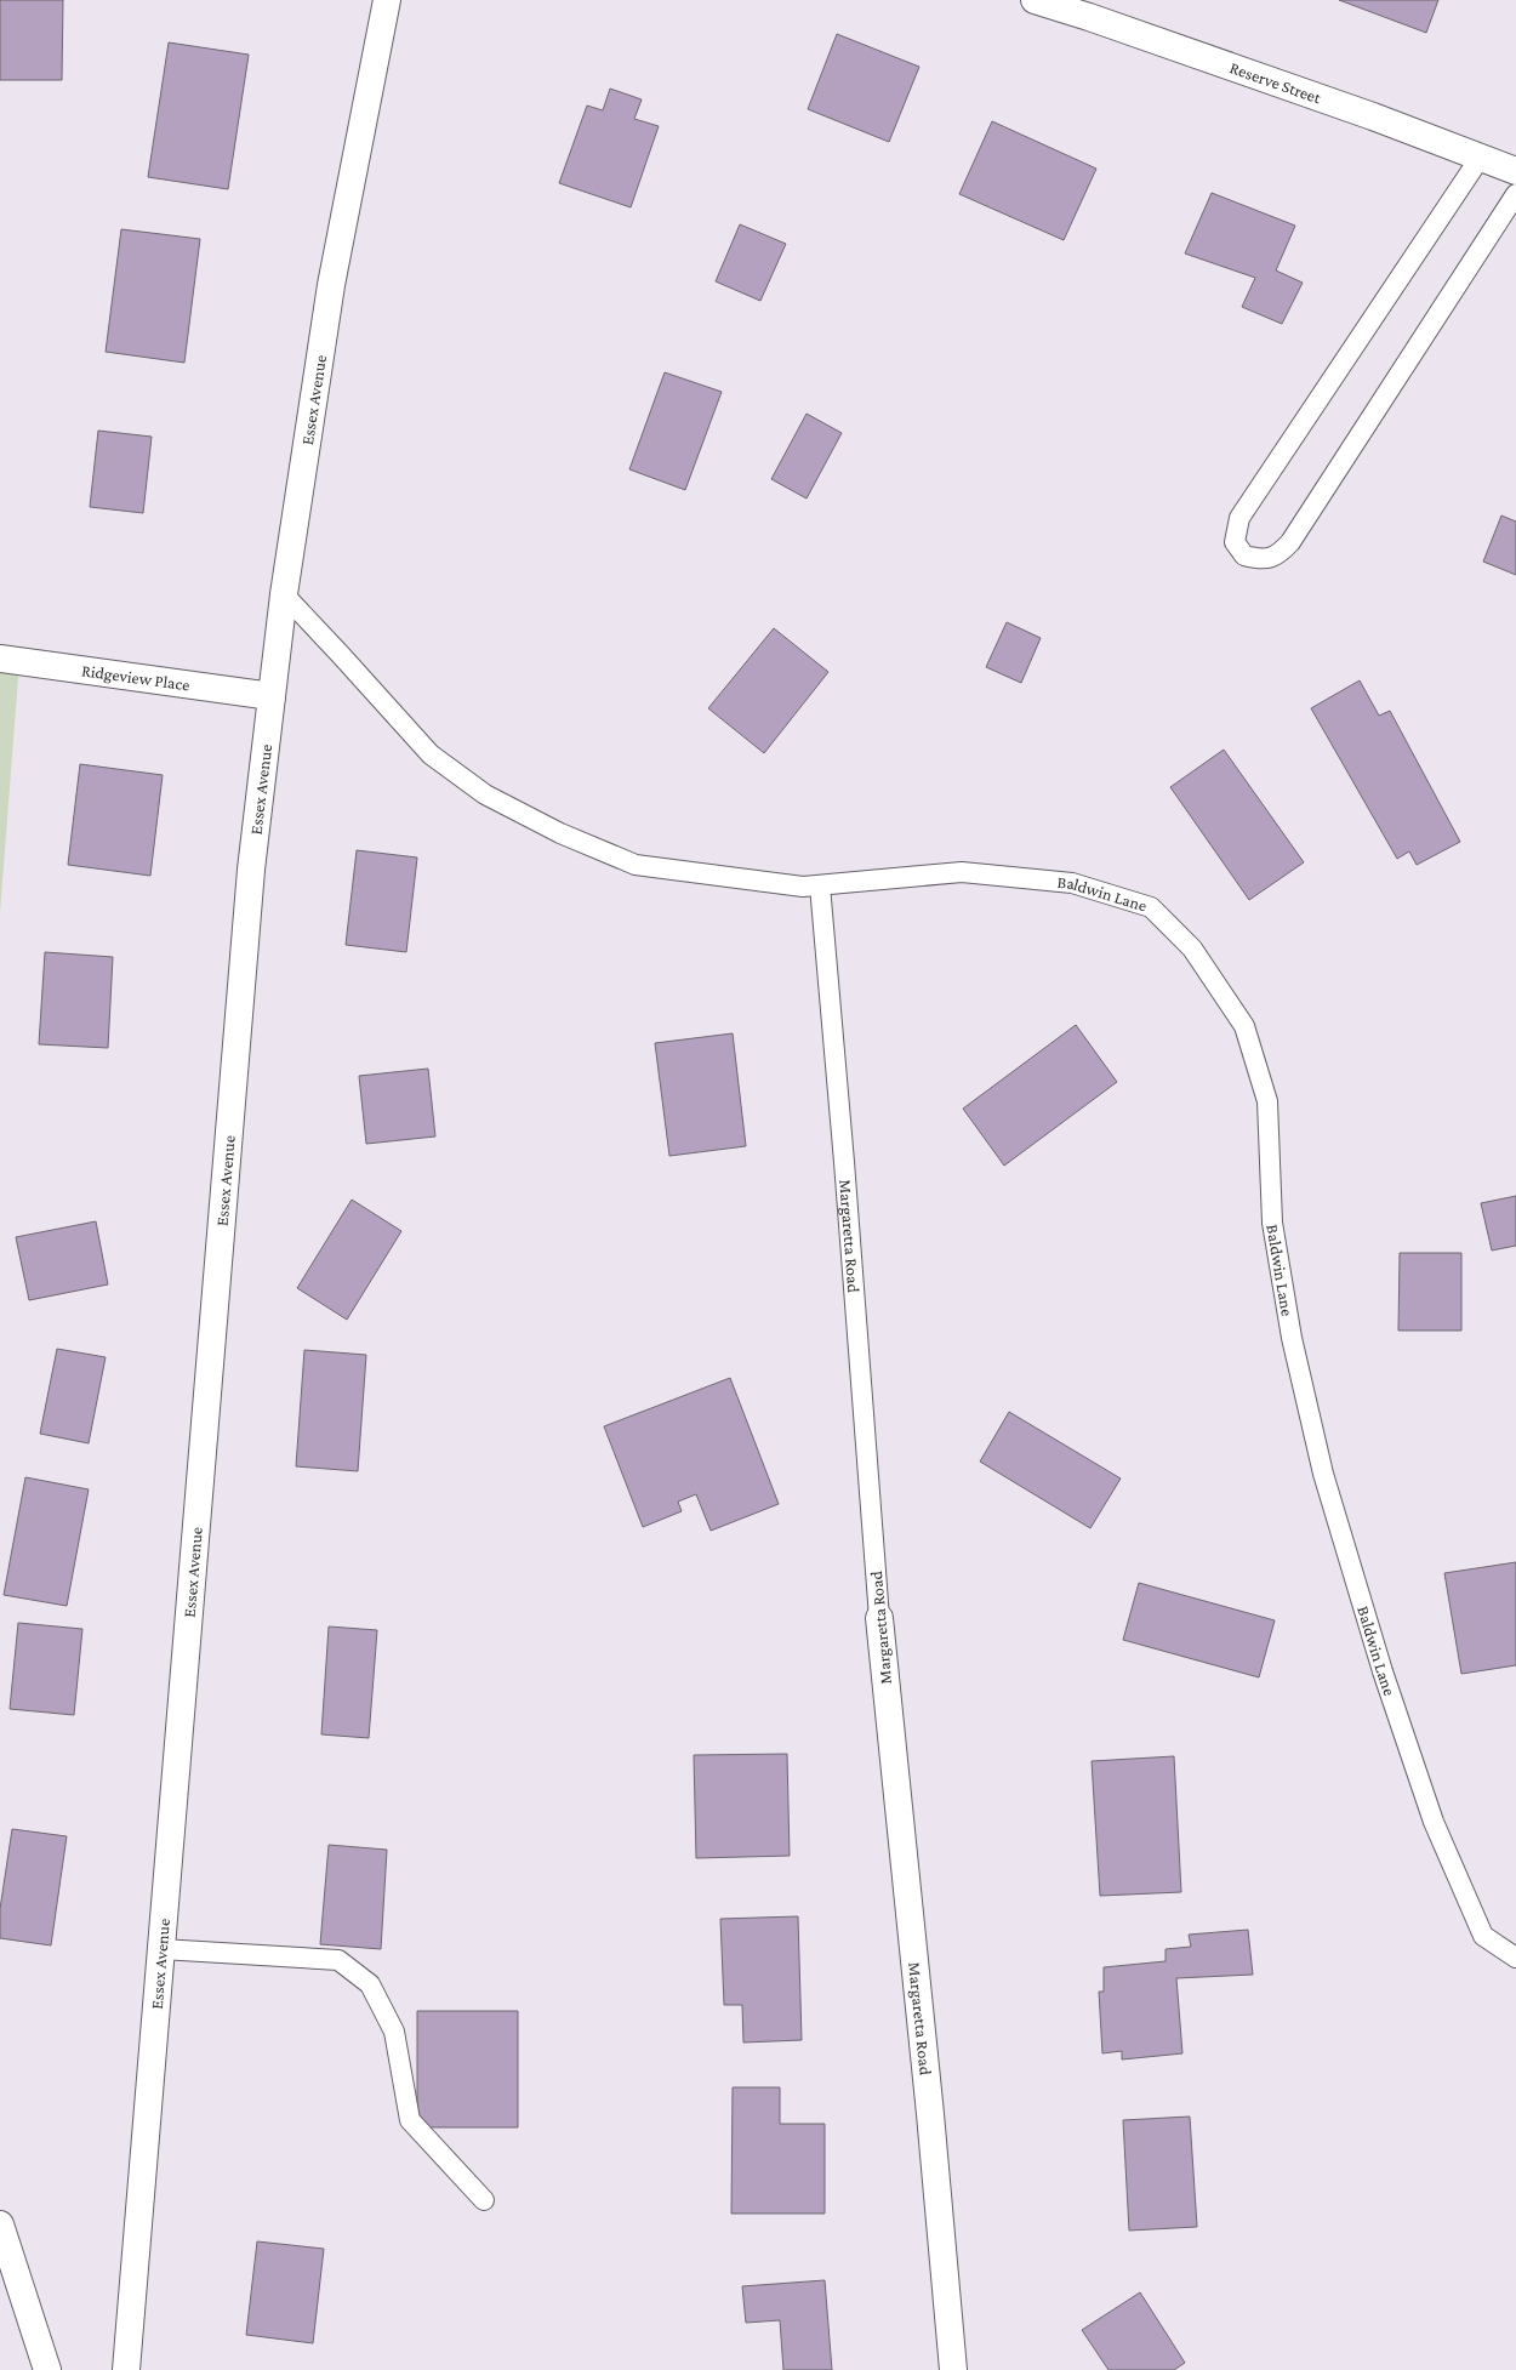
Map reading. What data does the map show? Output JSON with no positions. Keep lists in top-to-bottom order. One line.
{"streets":{"street":["Reserve Street","Essex Avenue","Ridgeview Place","Margaretta Road"],"lane":["Baldwin Lane"]},"crossings":[["Essex Avenue","Ridgeview Place"],["Essex Avenue","Baldwin Lane"],["Baldwin Lane","Margaretta Road"]]}
